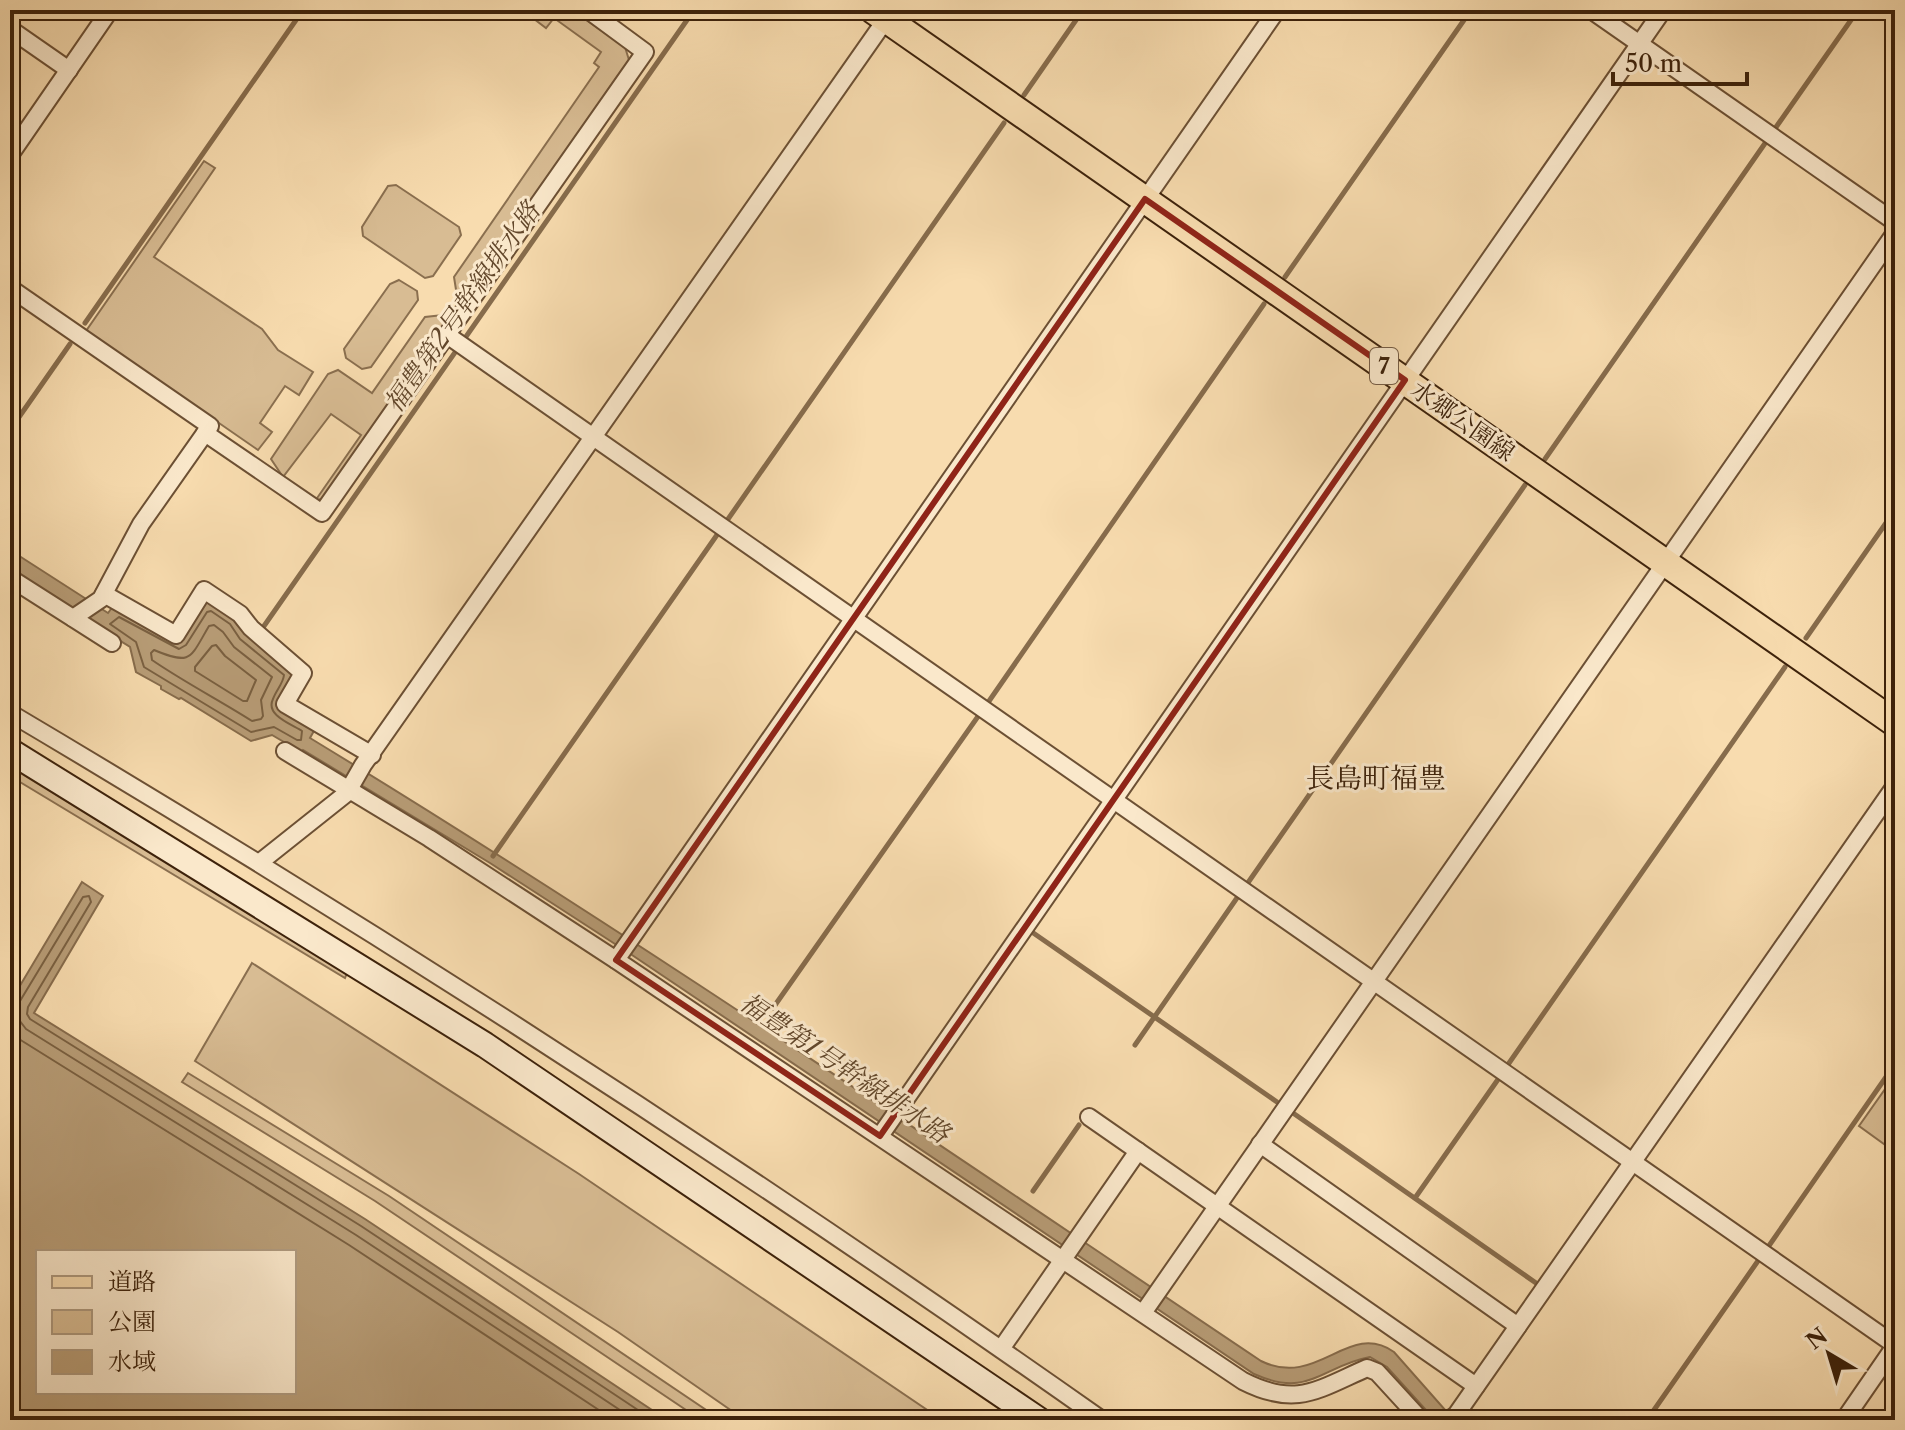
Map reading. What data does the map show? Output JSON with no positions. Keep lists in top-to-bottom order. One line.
{"streets":{"main road":["7","水郷公園線"]},"districts":["長島町福豊"],"water":["福豊第2号幹線排水路","福豊第1号幹線排水路"],"legend":["道路","公園","水域"],"scale_bar":"50 m","north":"top left"}
